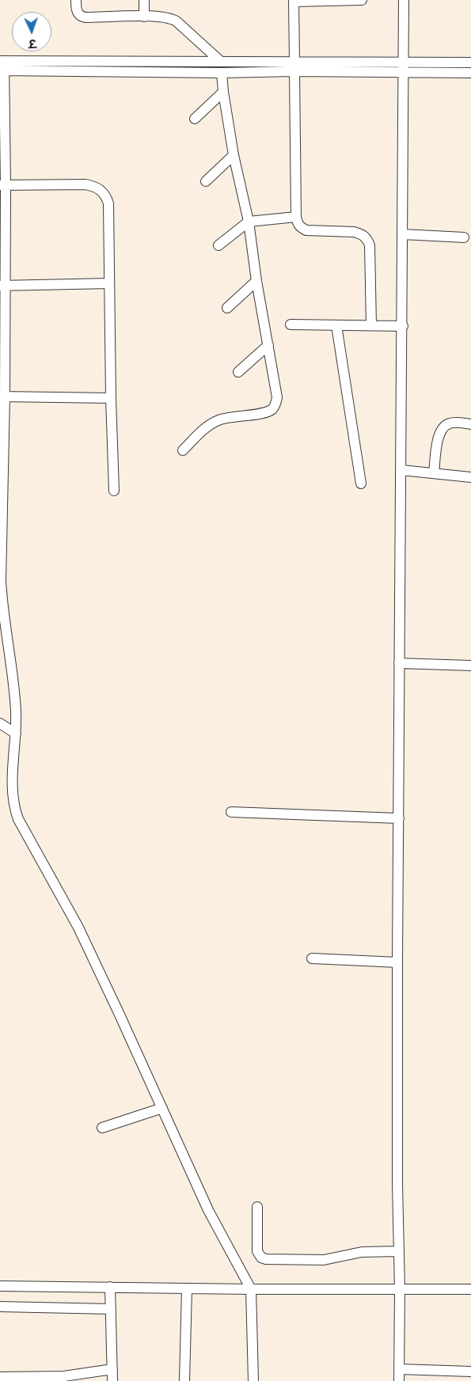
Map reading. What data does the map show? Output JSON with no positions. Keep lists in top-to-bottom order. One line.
{"north":"bottom"}
